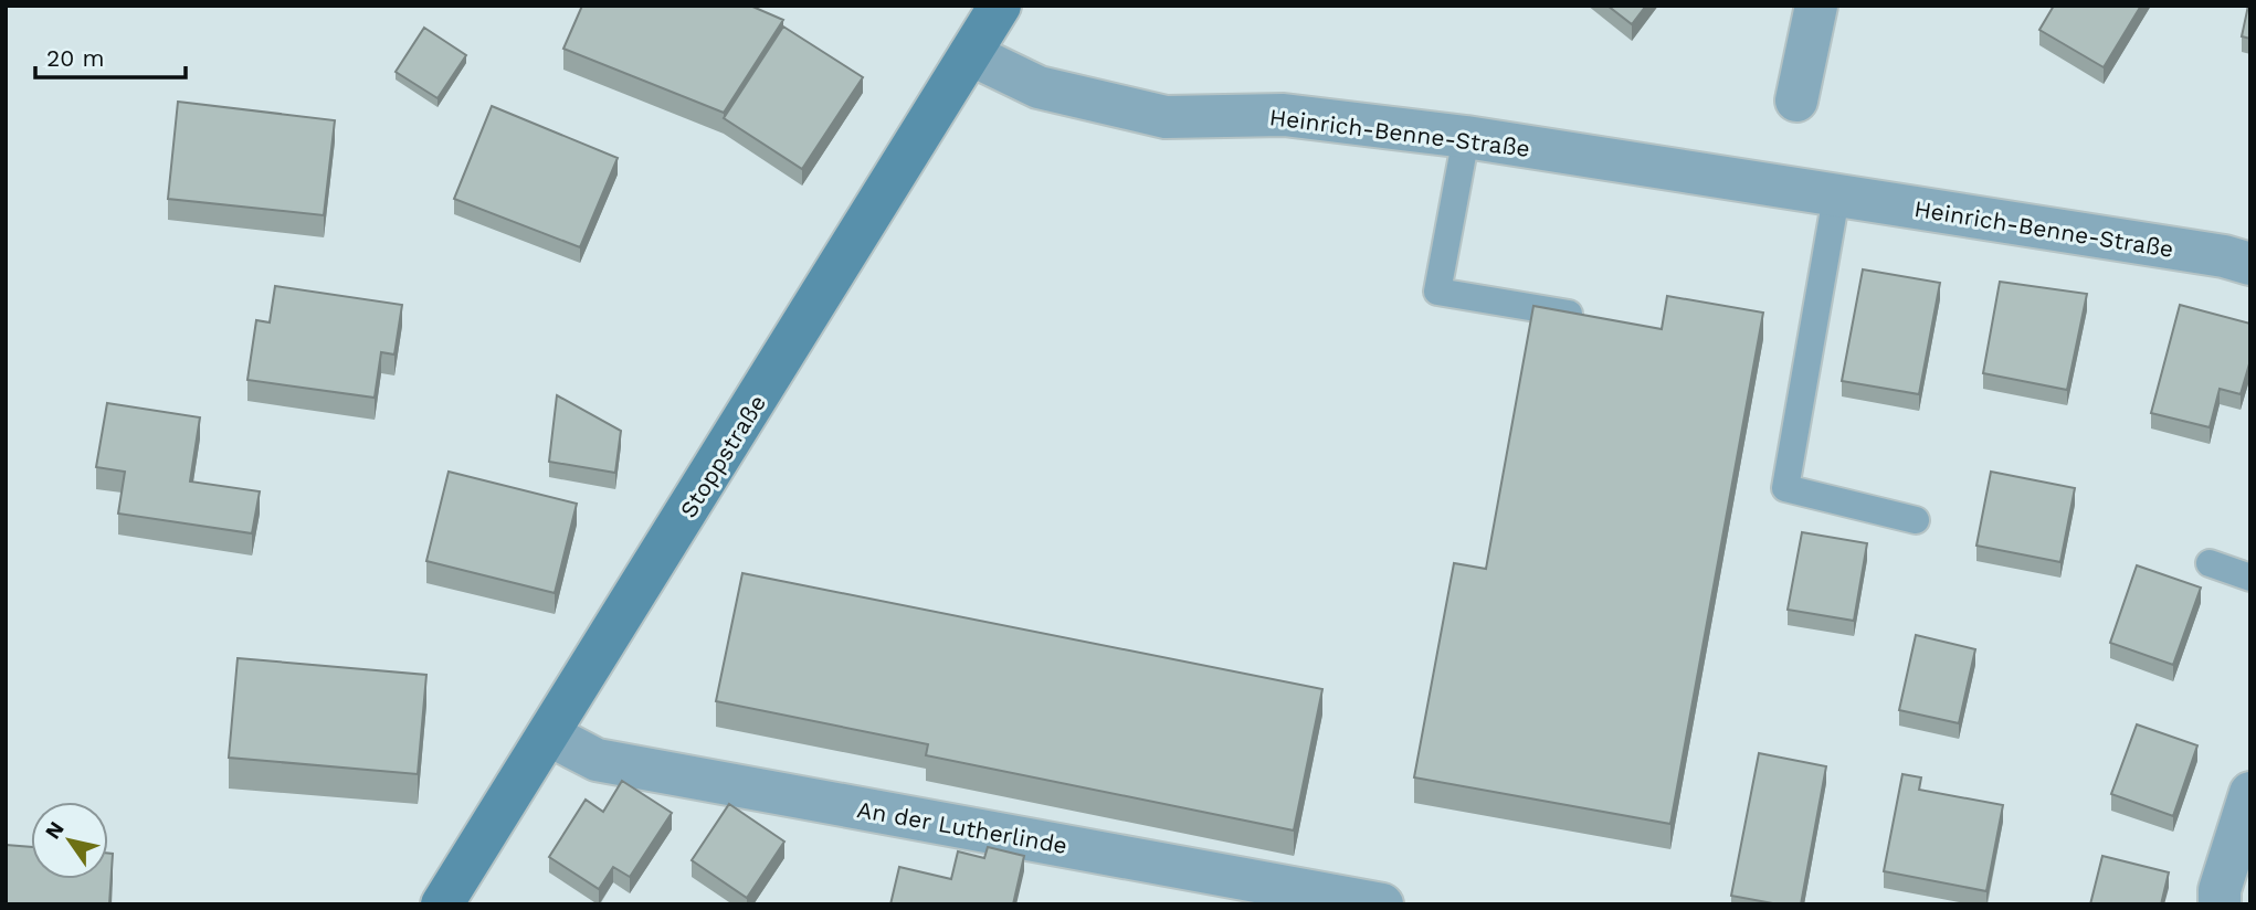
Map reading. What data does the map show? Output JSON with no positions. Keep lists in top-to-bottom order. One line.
{"streets":{"main road":["Stoppstraße"],"street":["Heinrich-Benne-Straße","An der Lutherlinde"]},"crossings":[["Heinrich-Benne-Straße","Stoppstraße"],["Stoppstraße","An der Lutherlinde"]],"scale_bar":"20 m","north":"top left"}
